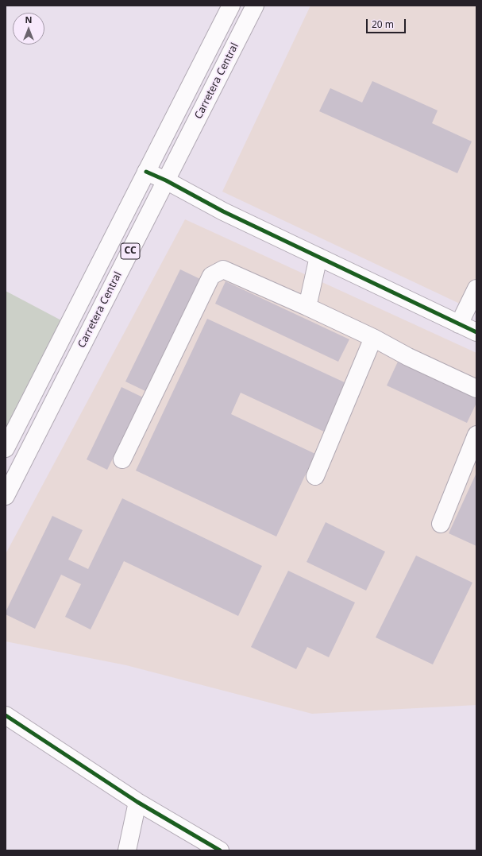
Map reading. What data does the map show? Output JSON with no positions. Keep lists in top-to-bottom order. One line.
{"streets":{"main road":["Carretera Central","CC"]},"scale_bar":"20 m","north":"top"}
